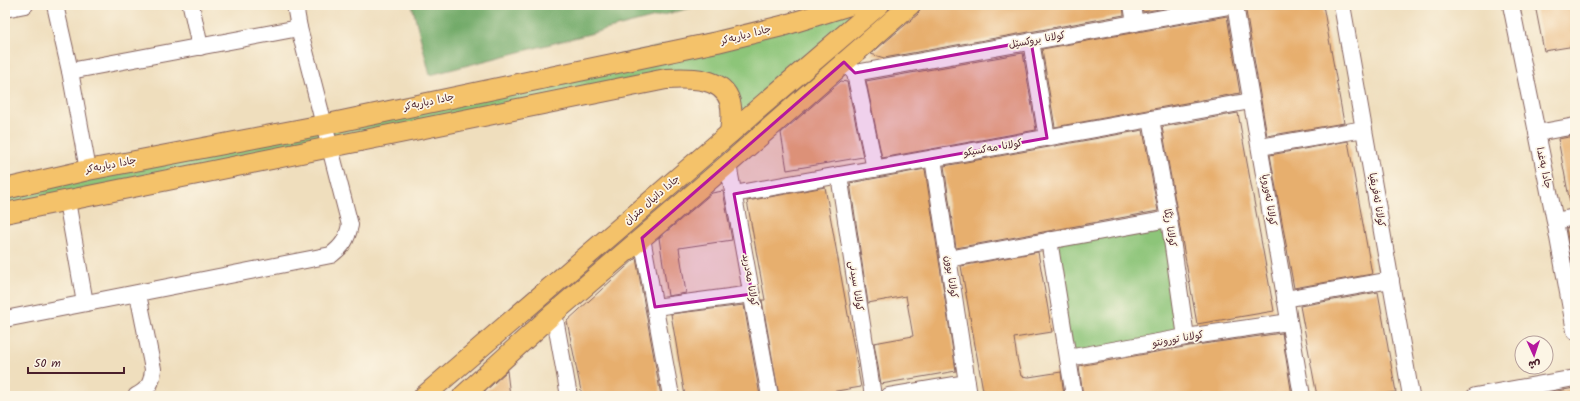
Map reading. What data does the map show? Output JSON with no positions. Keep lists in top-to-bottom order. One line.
{"streets":{"main road":["جادا دیاربه‌كر","جادا دانيال متران"],"street":["كولانا بروکسێل","كولانا مەکسیکو","جادا بەغدا","كولانا ئه‌وروپا","كولانا ئه‌فریقیا","كولانا رێگا","كولانا بوون","كولانا مه‌درید","كولانا سيدنى","كولانا تورونتو"]},"crossings":[["كولانا بروکسێل","كولانا ئه‌وروپا"],["كولانا مەکسیکو","كولانا ئه‌وروپا"],["كولانا مەکسیکو","كولانا رێگا"],["كولانا مەکسیکو","كولانا بوون"],["كولانا مەکسیکو","كولانا مه‌درید"],["كولانا مەکسیکو","كولانا سيدنى"],["كولانا ئه‌وروپا","كولانا تورونتو"],["كولانا رێگا","كولانا تورونتو"]],"scale_bar":"50 m","north":"bottom"}
